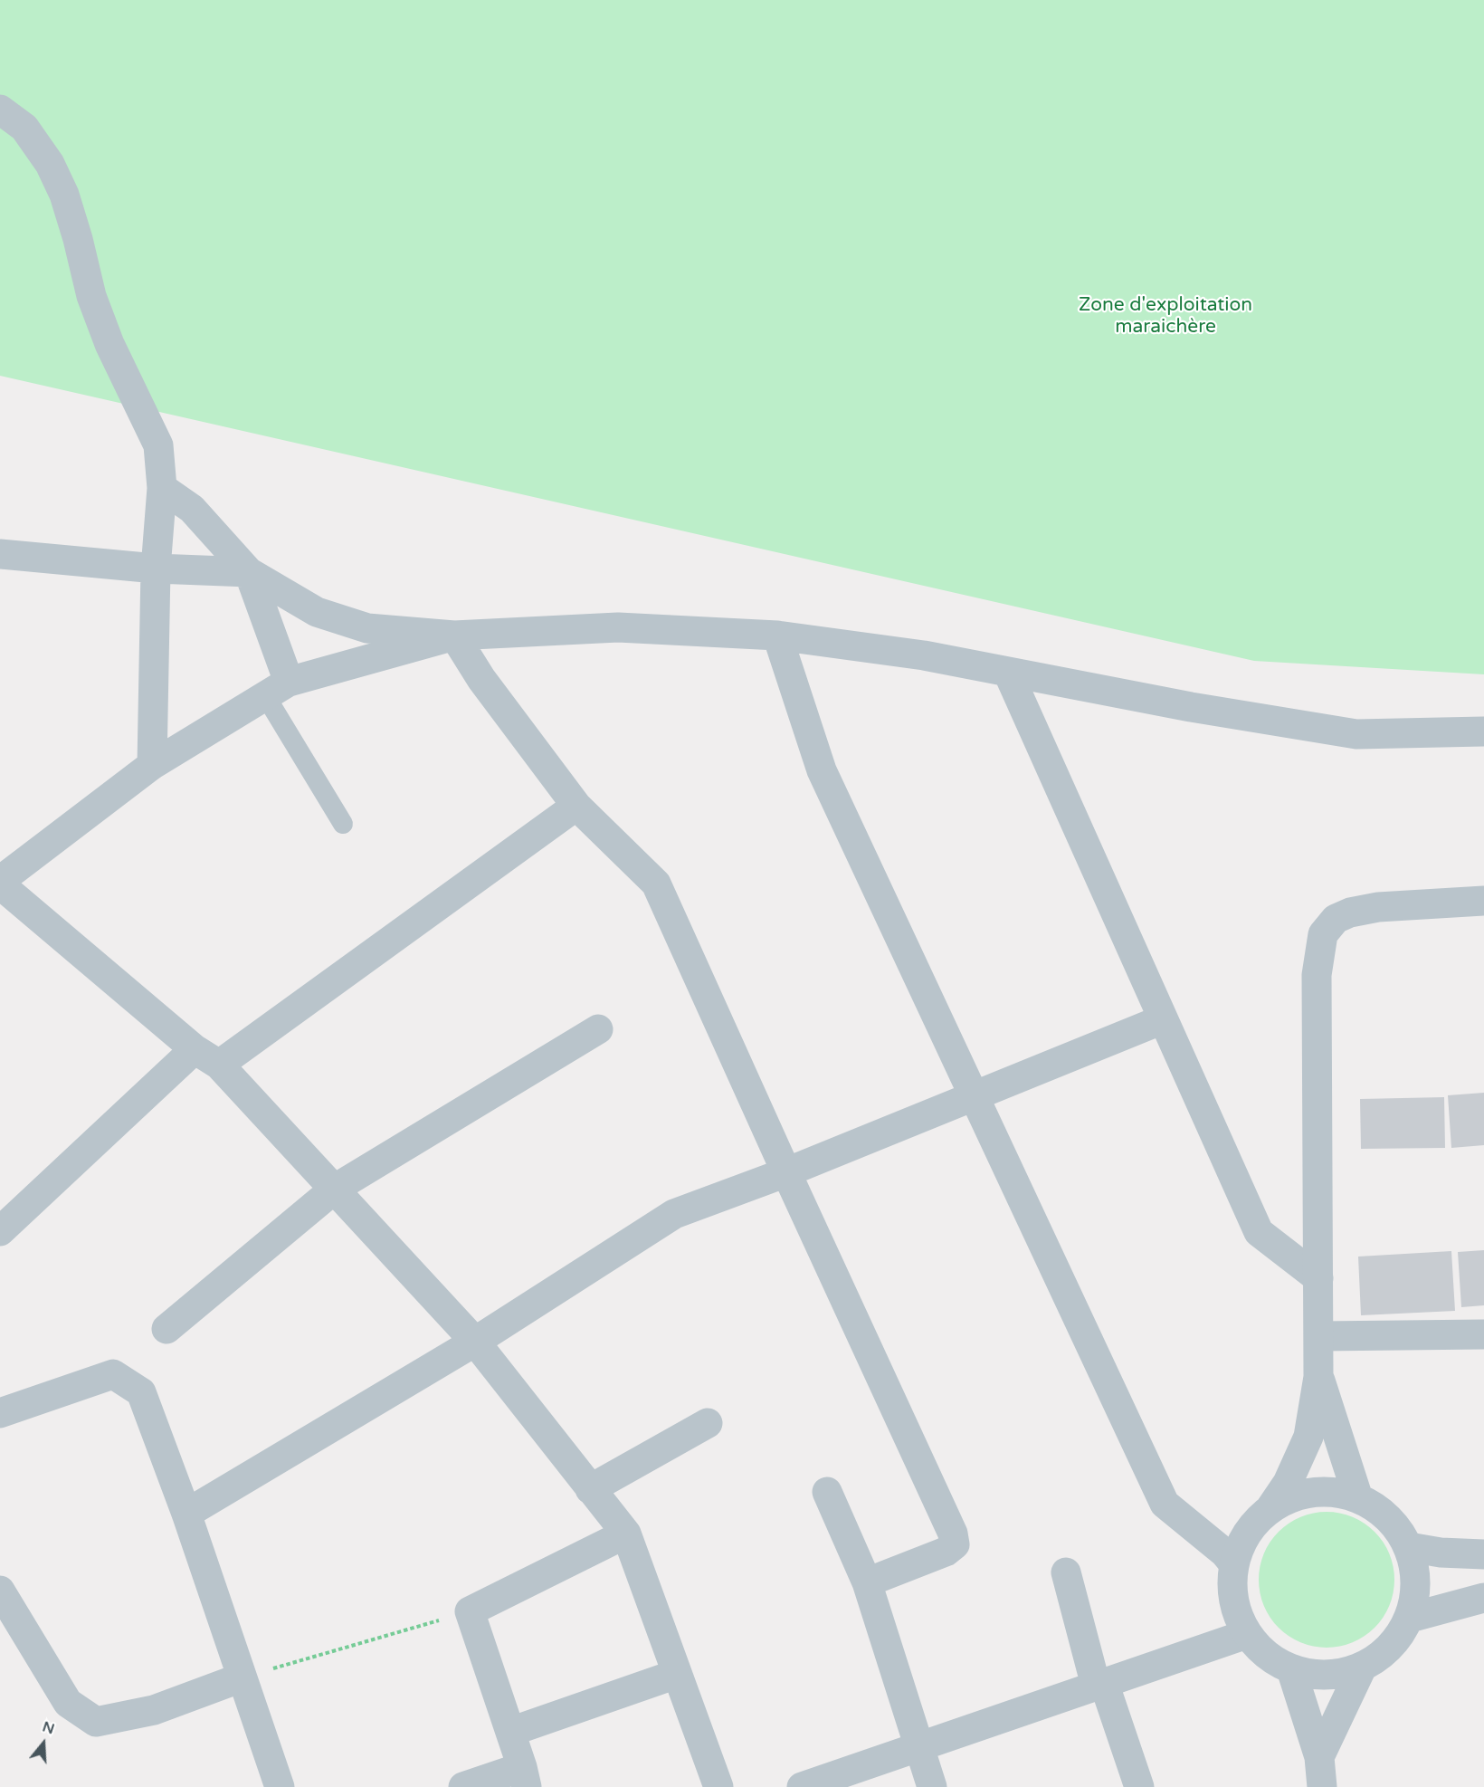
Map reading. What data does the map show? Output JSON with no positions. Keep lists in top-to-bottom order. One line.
{"parks":["Zone d'exploitation maraichère"],"north":"top"}
